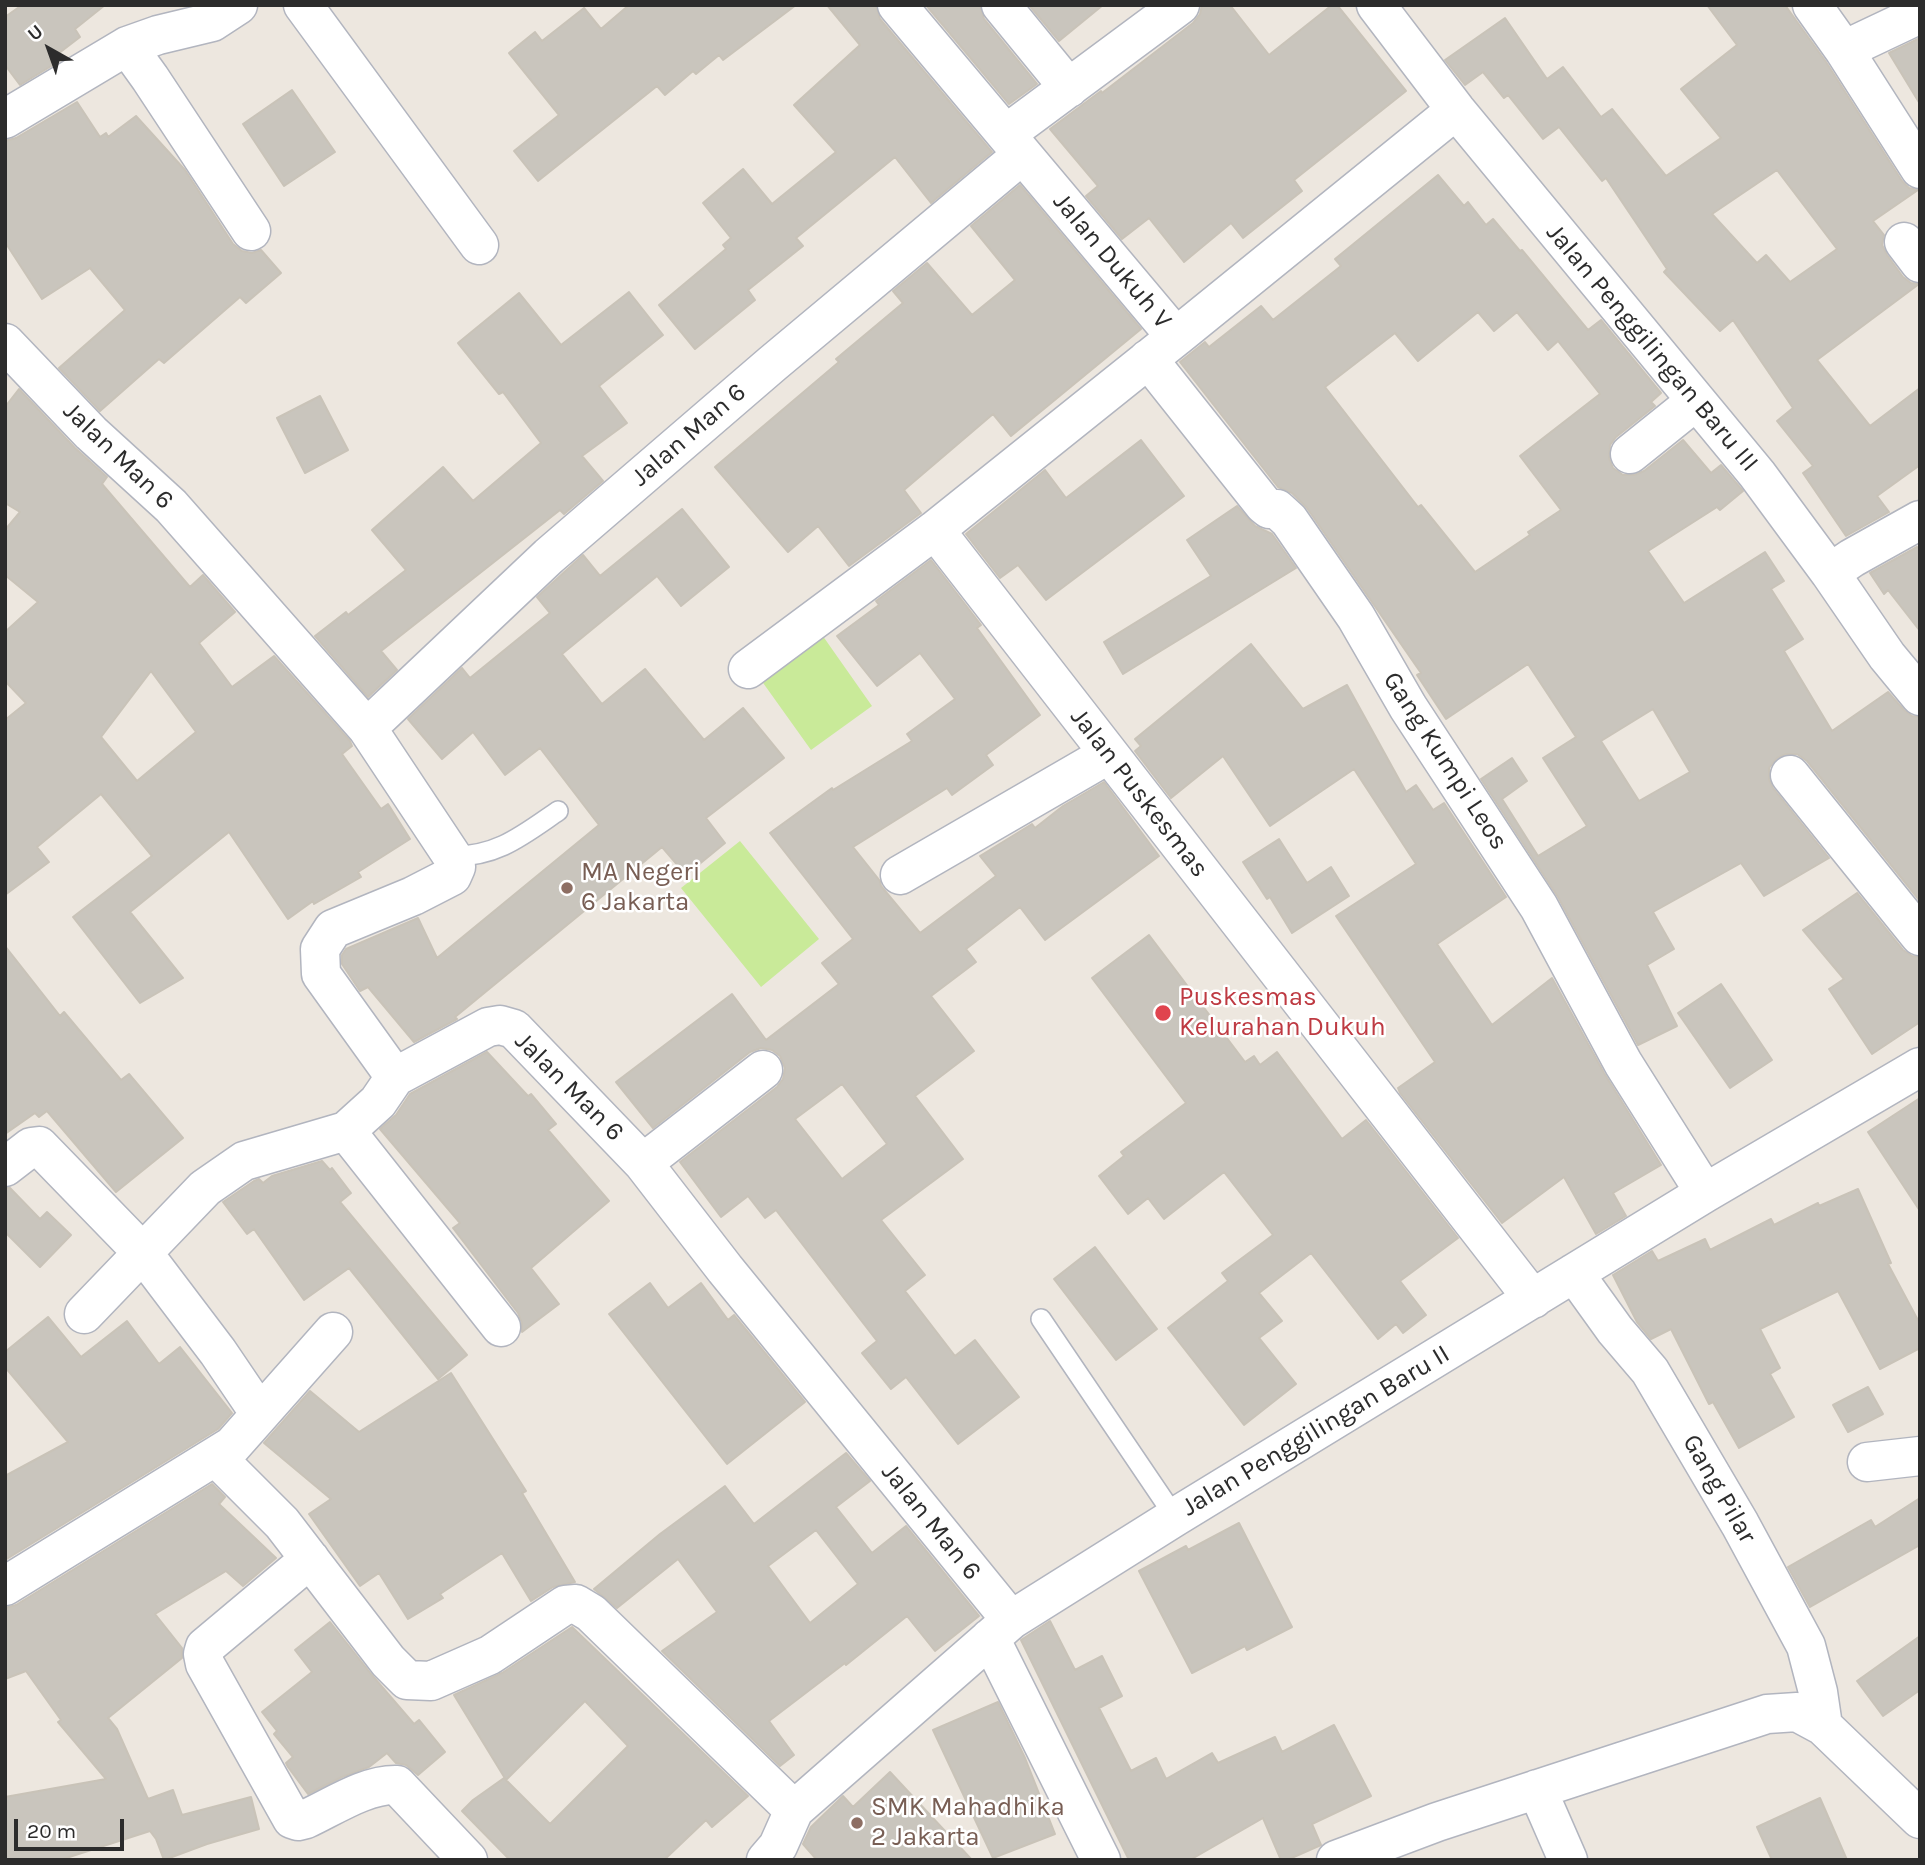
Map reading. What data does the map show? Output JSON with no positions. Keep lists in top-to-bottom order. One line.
{"streets":{"street":["Jalan Dukuh V","Jalan Penggilingan Baru III","Jalan Man 6","Gang Kumpi Leos","Jalan Puskesmas","Jalan Penggilingan Baru II","Gang Pilar"]},"crossings":[["Jalan Dukuh V","Jalan Penggilingan Baru III"],["Jalan Dukuh V","Jalan Man 6"],["Jalan Dukuh V","Gang Kumpi Leos"],["Jalan Man 6","Jalan Penggilingan Baru II"],["Gang Kumpi Leos","Jalan Penggilingan Baru II"],["Jalan Puskesmas","Jalan Penggilingan Baru II"],["Jalan Penggilingan Baru II","Gang Pilar"]],"places":["MA Negeri 6 Jakarta","Puskesmas Kelurahan Dukuh","SMK Mahadhika 2 Jakarta"],"scale_bar":"20 m","north":"top left"}
